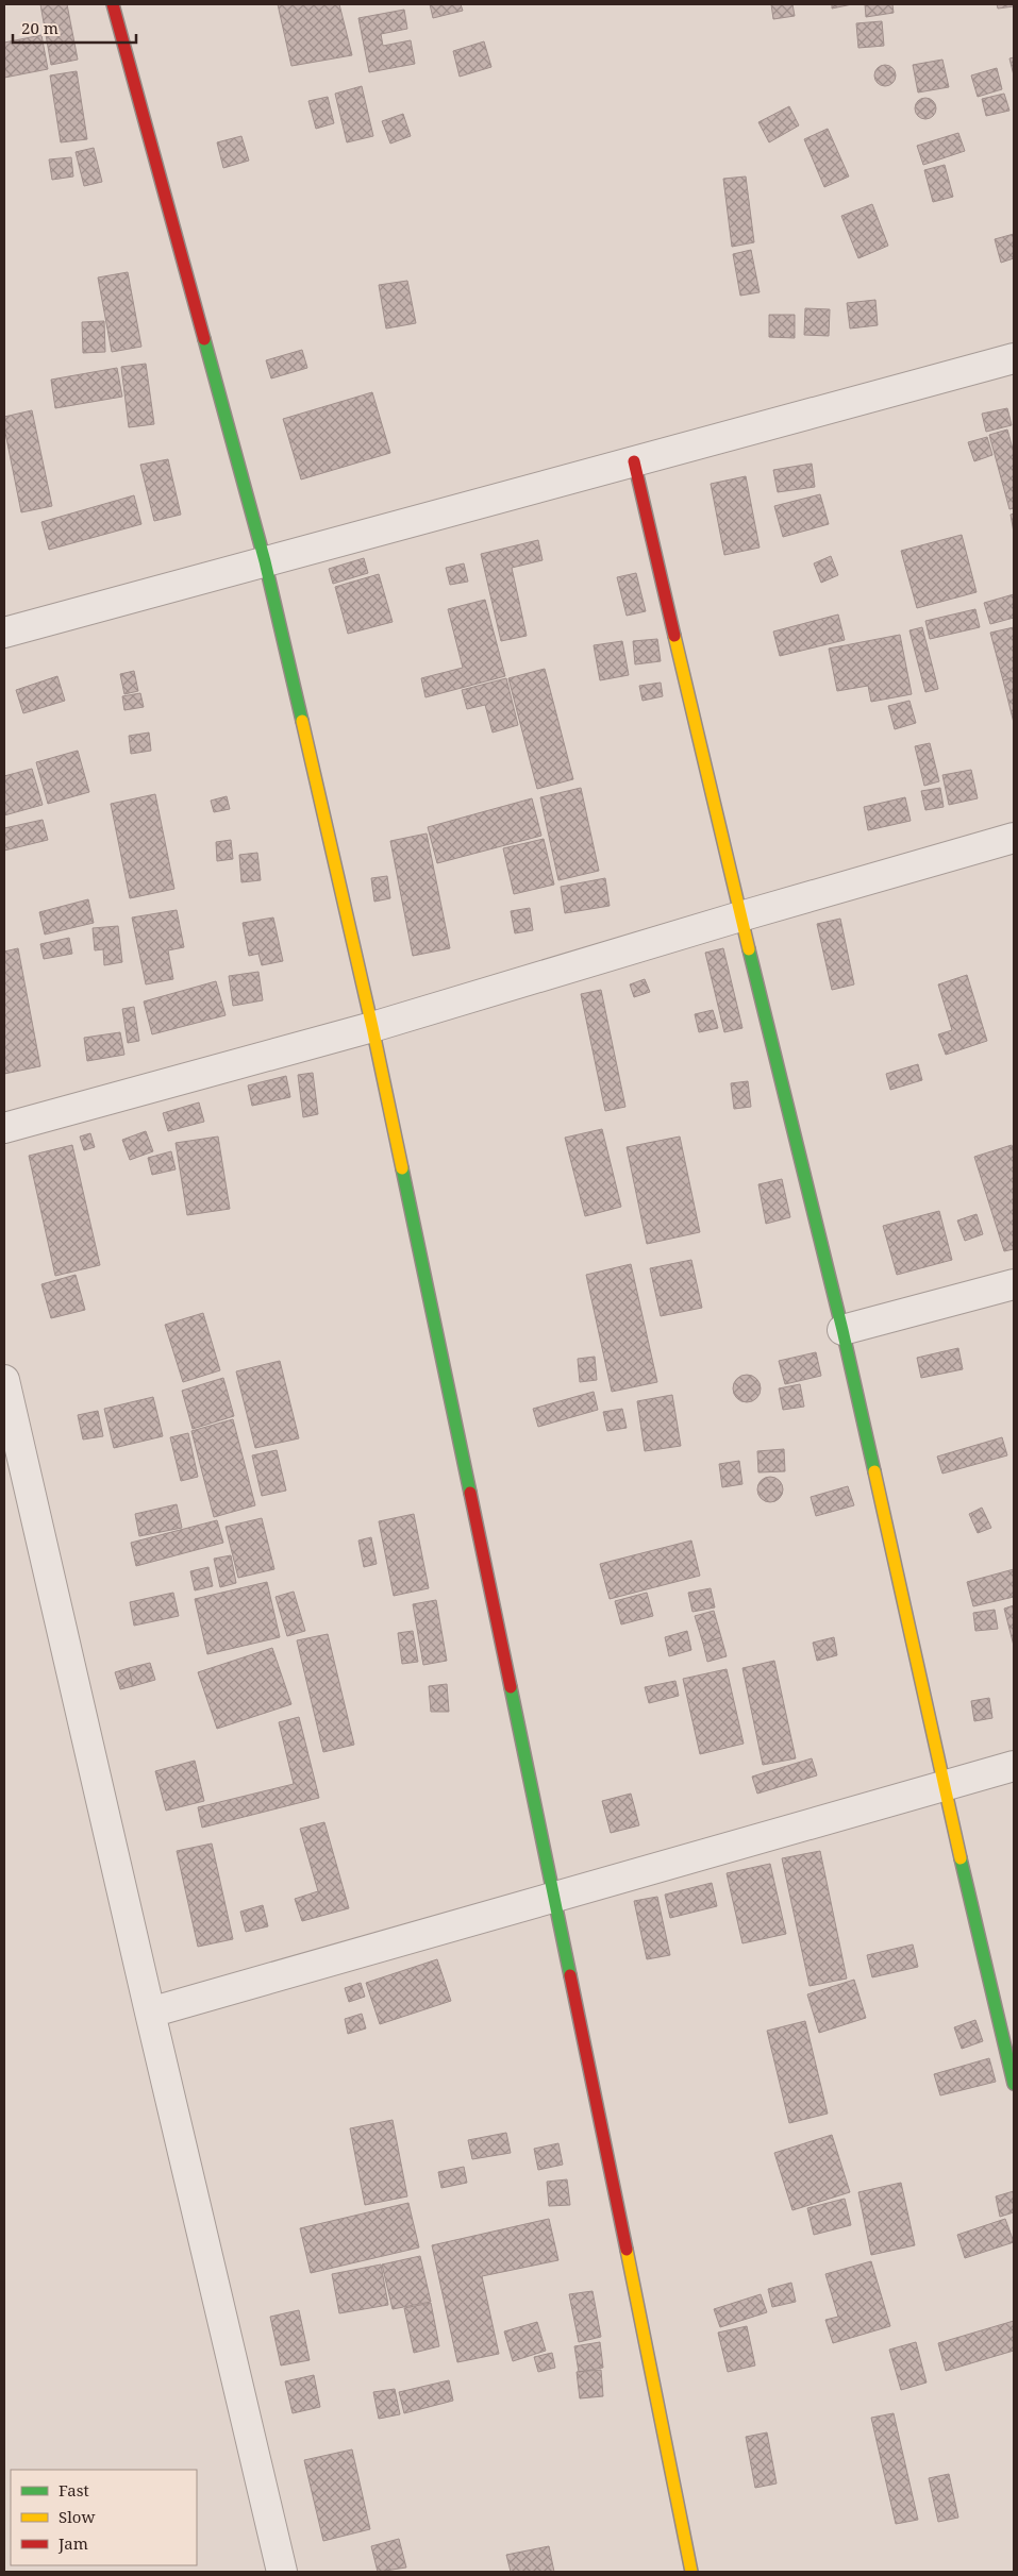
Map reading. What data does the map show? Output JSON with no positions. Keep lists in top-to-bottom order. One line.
{"legend":["Fast","Slow","Jam"],"scale_bar":"20 m"}
